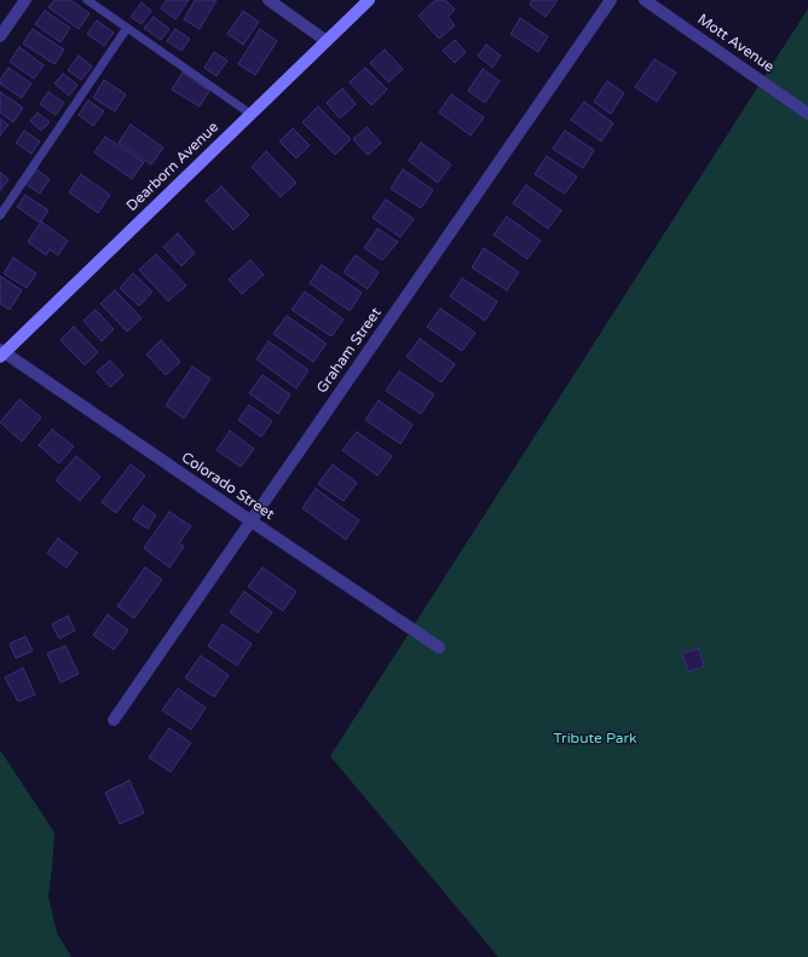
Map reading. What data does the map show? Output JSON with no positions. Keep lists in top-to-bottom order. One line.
{"streets":{"street":["Mott Avenue","Dearborn Avenue","Graham Street","Colorado Street"]},"crossings":[["Dearborn Avenue","Colorado Street"],["Graham Street","Colorado Street"]],"parks":["Tribute Park"]}
